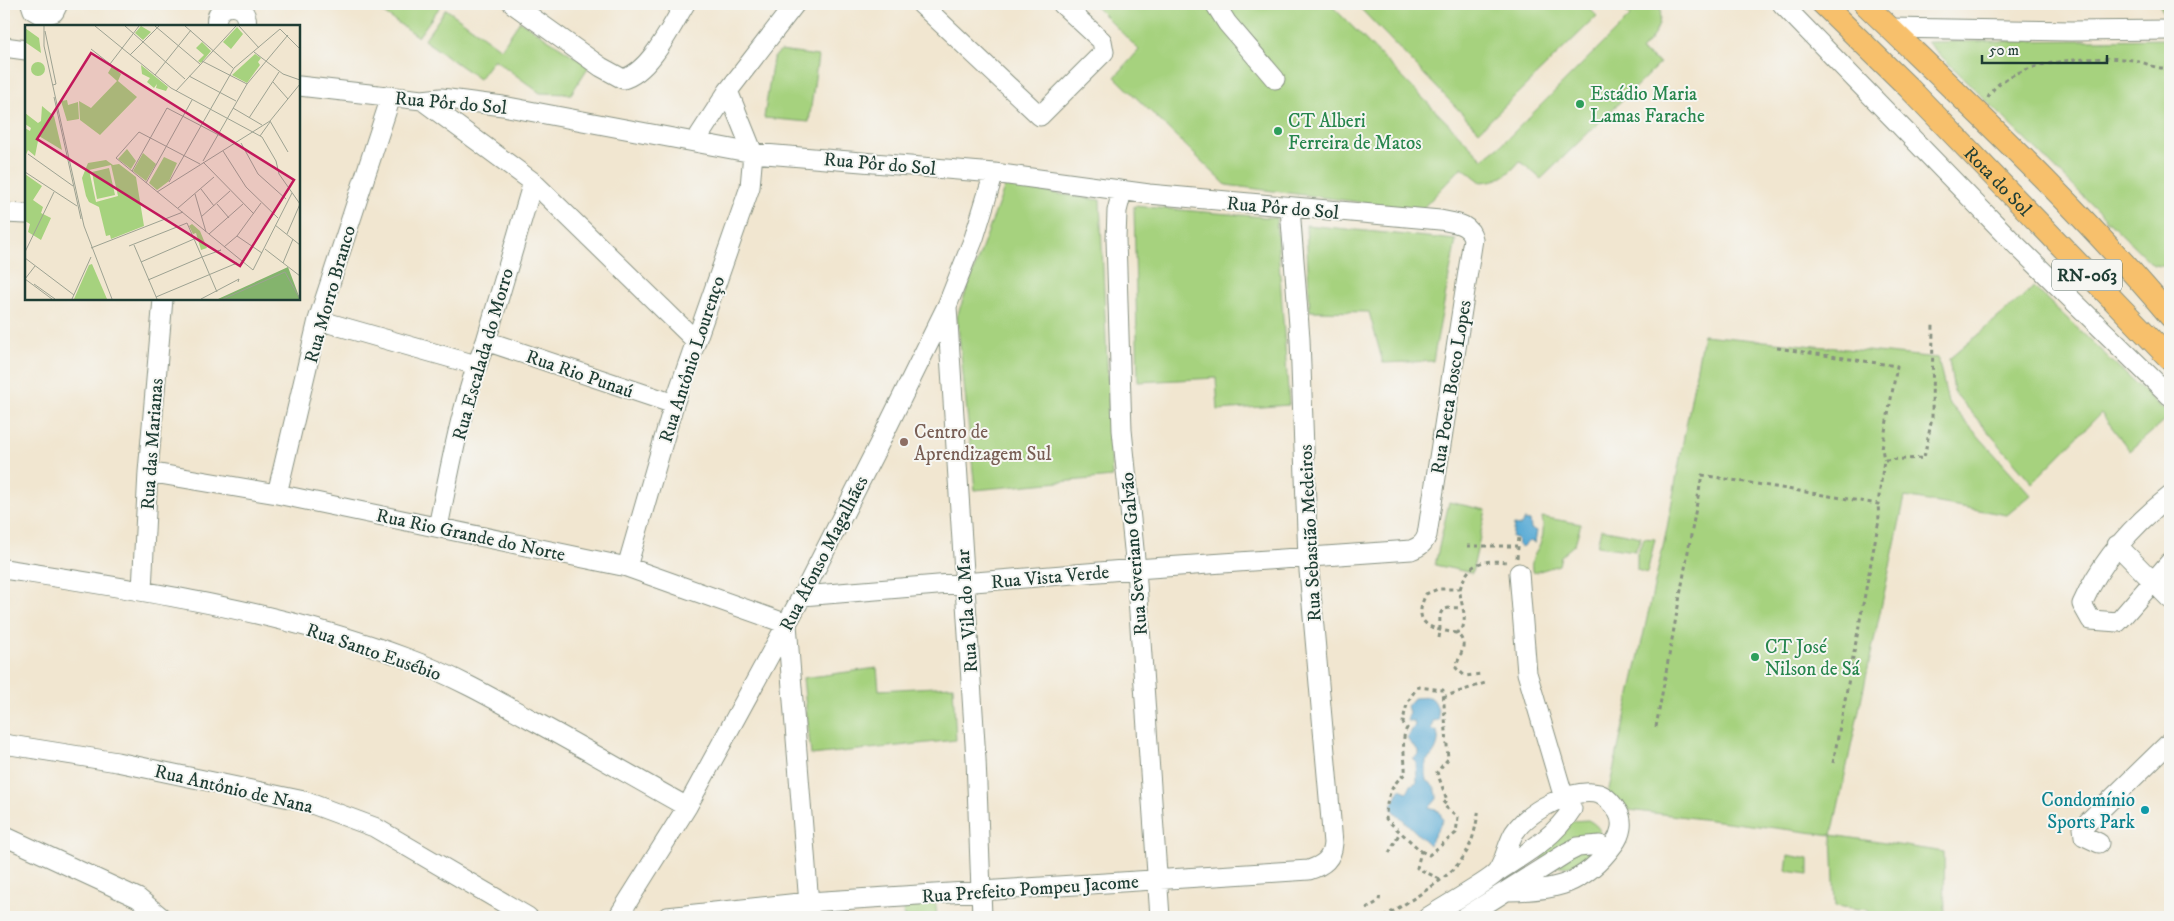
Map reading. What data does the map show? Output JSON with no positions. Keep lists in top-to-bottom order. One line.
{"streets":{"main road":["Rota do Sol","RN-063"],"street":["Rua Pôr do Sol","Rua Morro Branco","Rua Escalada do Morro","Rua Antônio Lourenço","Rua Rio Punaú","Rua Poeta Bosco Lopes","Rua das Marianas","Rua Sebastião Medeiros","Rua Rio Grande do Norte","Rua Afonso Magalhães","Rua Severiano Galvão","Rua Vista Verde","Rua Vila do Mar","Rua Santo Eusébio","Rua Antônio de Nana","Rua Prefeito Pompeu Jacome"]},"crossings":[["Rua Pôr do Sol","Rua Morro Branco"],["Rua Pôr do Sol","Rua Antônio Lourenço"],["Rua Pôr do Sol","Rua Poeta Bosco Lopes"],["Rua Pôr do Sol","Rua Sebastião Medeiros"],["Rua Pôr do Sol","Rua Afonso Magalhães"],["Rua Pôr do Sol","Rua Severiano Galvão"],["Rua Morro Branco","Rua Rio Grande do Norte"],["Rua Escalada do Morro","Rua Rio Punaú"],["Rua Escalada do Morro","Rua Rio Grande do Norte"],["Rua Antônio Lourenço","Rua Rio Punaú"],["Rua Antônio Lourenço","Rua Rio Grande do Norte"],["Rua Poeta Bosco Lopes","Rua Vista Verde"],["Rua das Marianas","Rua Rio Grande do Norte"],["Rua das Marianas","Rua Santo Eusébio"],["Rua Sebastião Medeiros","Rua Vista Verde"],["Rua Sebastião Medeiros","Rua Prefeito Pompeu Jacome"],["Rua Rio Grande do Norte","Rua Afonso Magalhães"],["Rua Afonso Magalhães","Rua Vista Verde"],["Rua Afonso Magalhães","Rua Vila do Mar"],["Rua Afonso Magalhães","Rua Santo Eusébio"],["Rua Severiano Galvão","Rua Vista Verde"],["Rua Severiano Galvão","Rua Prefeito Pompeu Jacome"],["Rua Vista Verde","Rua Vila do Mar"],["Rua Vila do Mar","Rua Prefeito Pompeu Jacome"]],"places":["Estádio Maria Lamas Farache","CT Alberi Ferreira de Matos","Centro de Aprendizagem Sul","CT José Nilson de Sá","Condomínio Sports Park"],"scale_bar":"50 m"}
